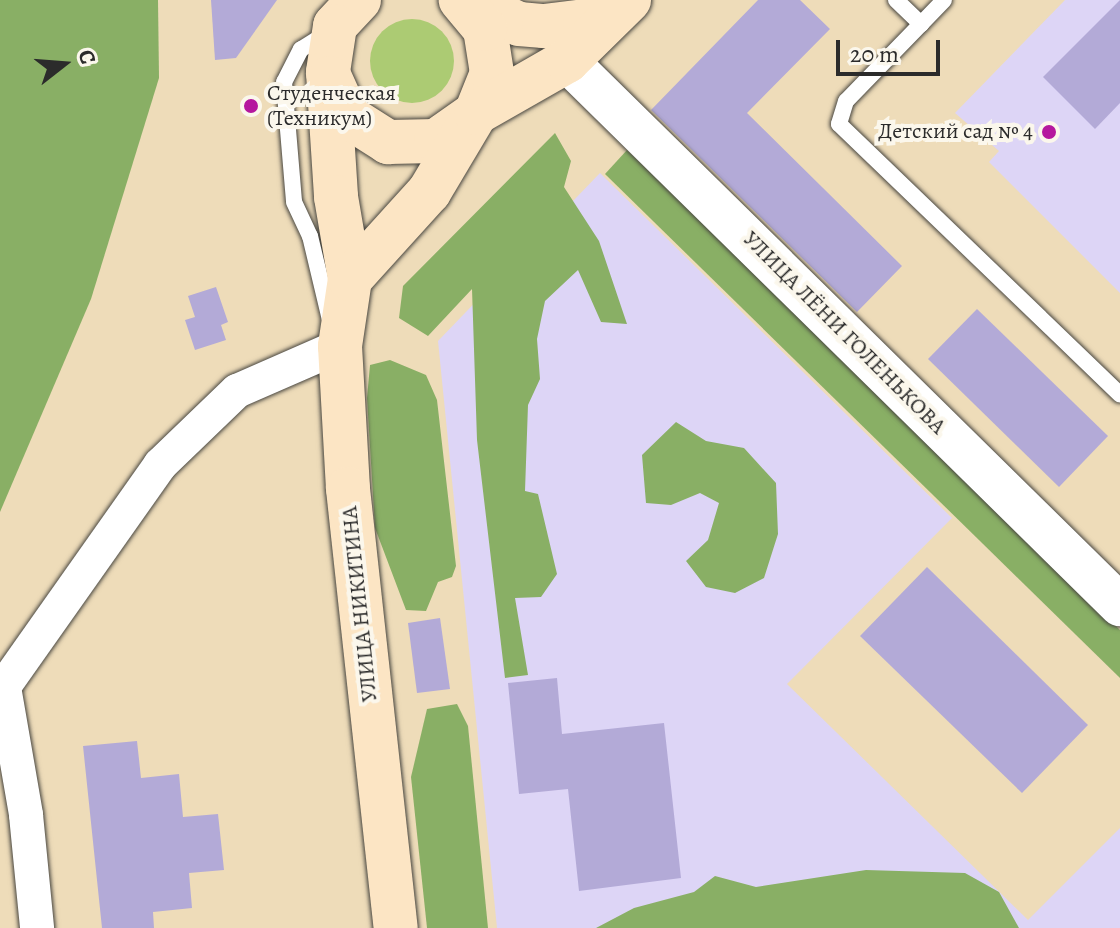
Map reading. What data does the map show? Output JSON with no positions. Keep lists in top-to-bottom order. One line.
{"streets":{"main road":["УЛИЦА НИКИТИНА"],"street":["УЛИЦА ЛЁНИ ГОЛЕНЬКОВА"]},"places":["Студенческая (Техникум)","Детский сад № 4"],"scale_bar":"20 m","north":"right"}
